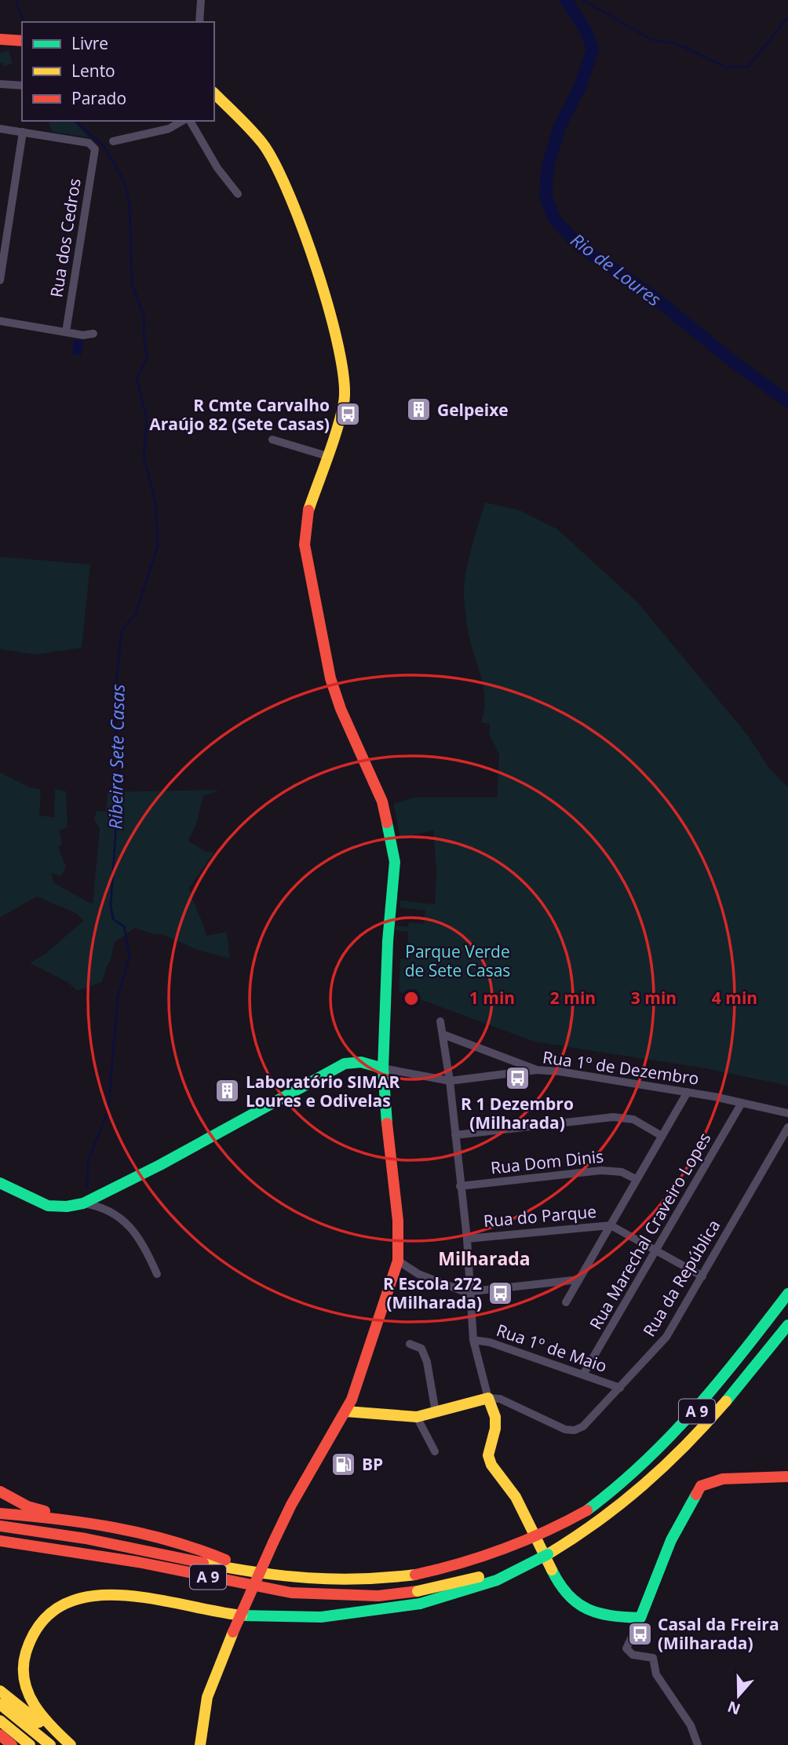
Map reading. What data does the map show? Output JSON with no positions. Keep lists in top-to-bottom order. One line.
{"streets":{"main road":["A 9"],"street":["Rua dos Cedros","Rua 1º de Dezembro","Rua Dom Dinis","Rua do Parque","Rua Marechal Craveiro Lopes","Rua da República","Rua 1º de Maio"]},"crossings":[["Rua 1º de Dezembro","Rua Marechal Craveiro Lopes"],["Rua do Parque","Rua Marechal Craveiro Lopes"],["Rua do Parque","Rua da República"],["Rua Marechal Craveiro Lopes","Rua 1º de Maio"],["Rua da República","Rua 1º de Maio"]],"districts":["Milharada"],"water":["Rio de Loures","Ribeira Sete Casas"],"parks":["Parque Verde de Sete Casas"],"places":{"building":["Gelpeixe","Laboratório SIMAR Loures e Odivelas"],"bus stop":["R Cmte Carvalho Araújo 82 (Sete Casas)","R 1 Dezembro (Milharada)","R Escola 272 (Milharada)","Casal da Freira (Milharada)"],"fuel station":["BP"]},"legend":["Livre","Lento","Parado"],"north":"bottom","rings":["1 min","2 min","3 min","4 min"]}
